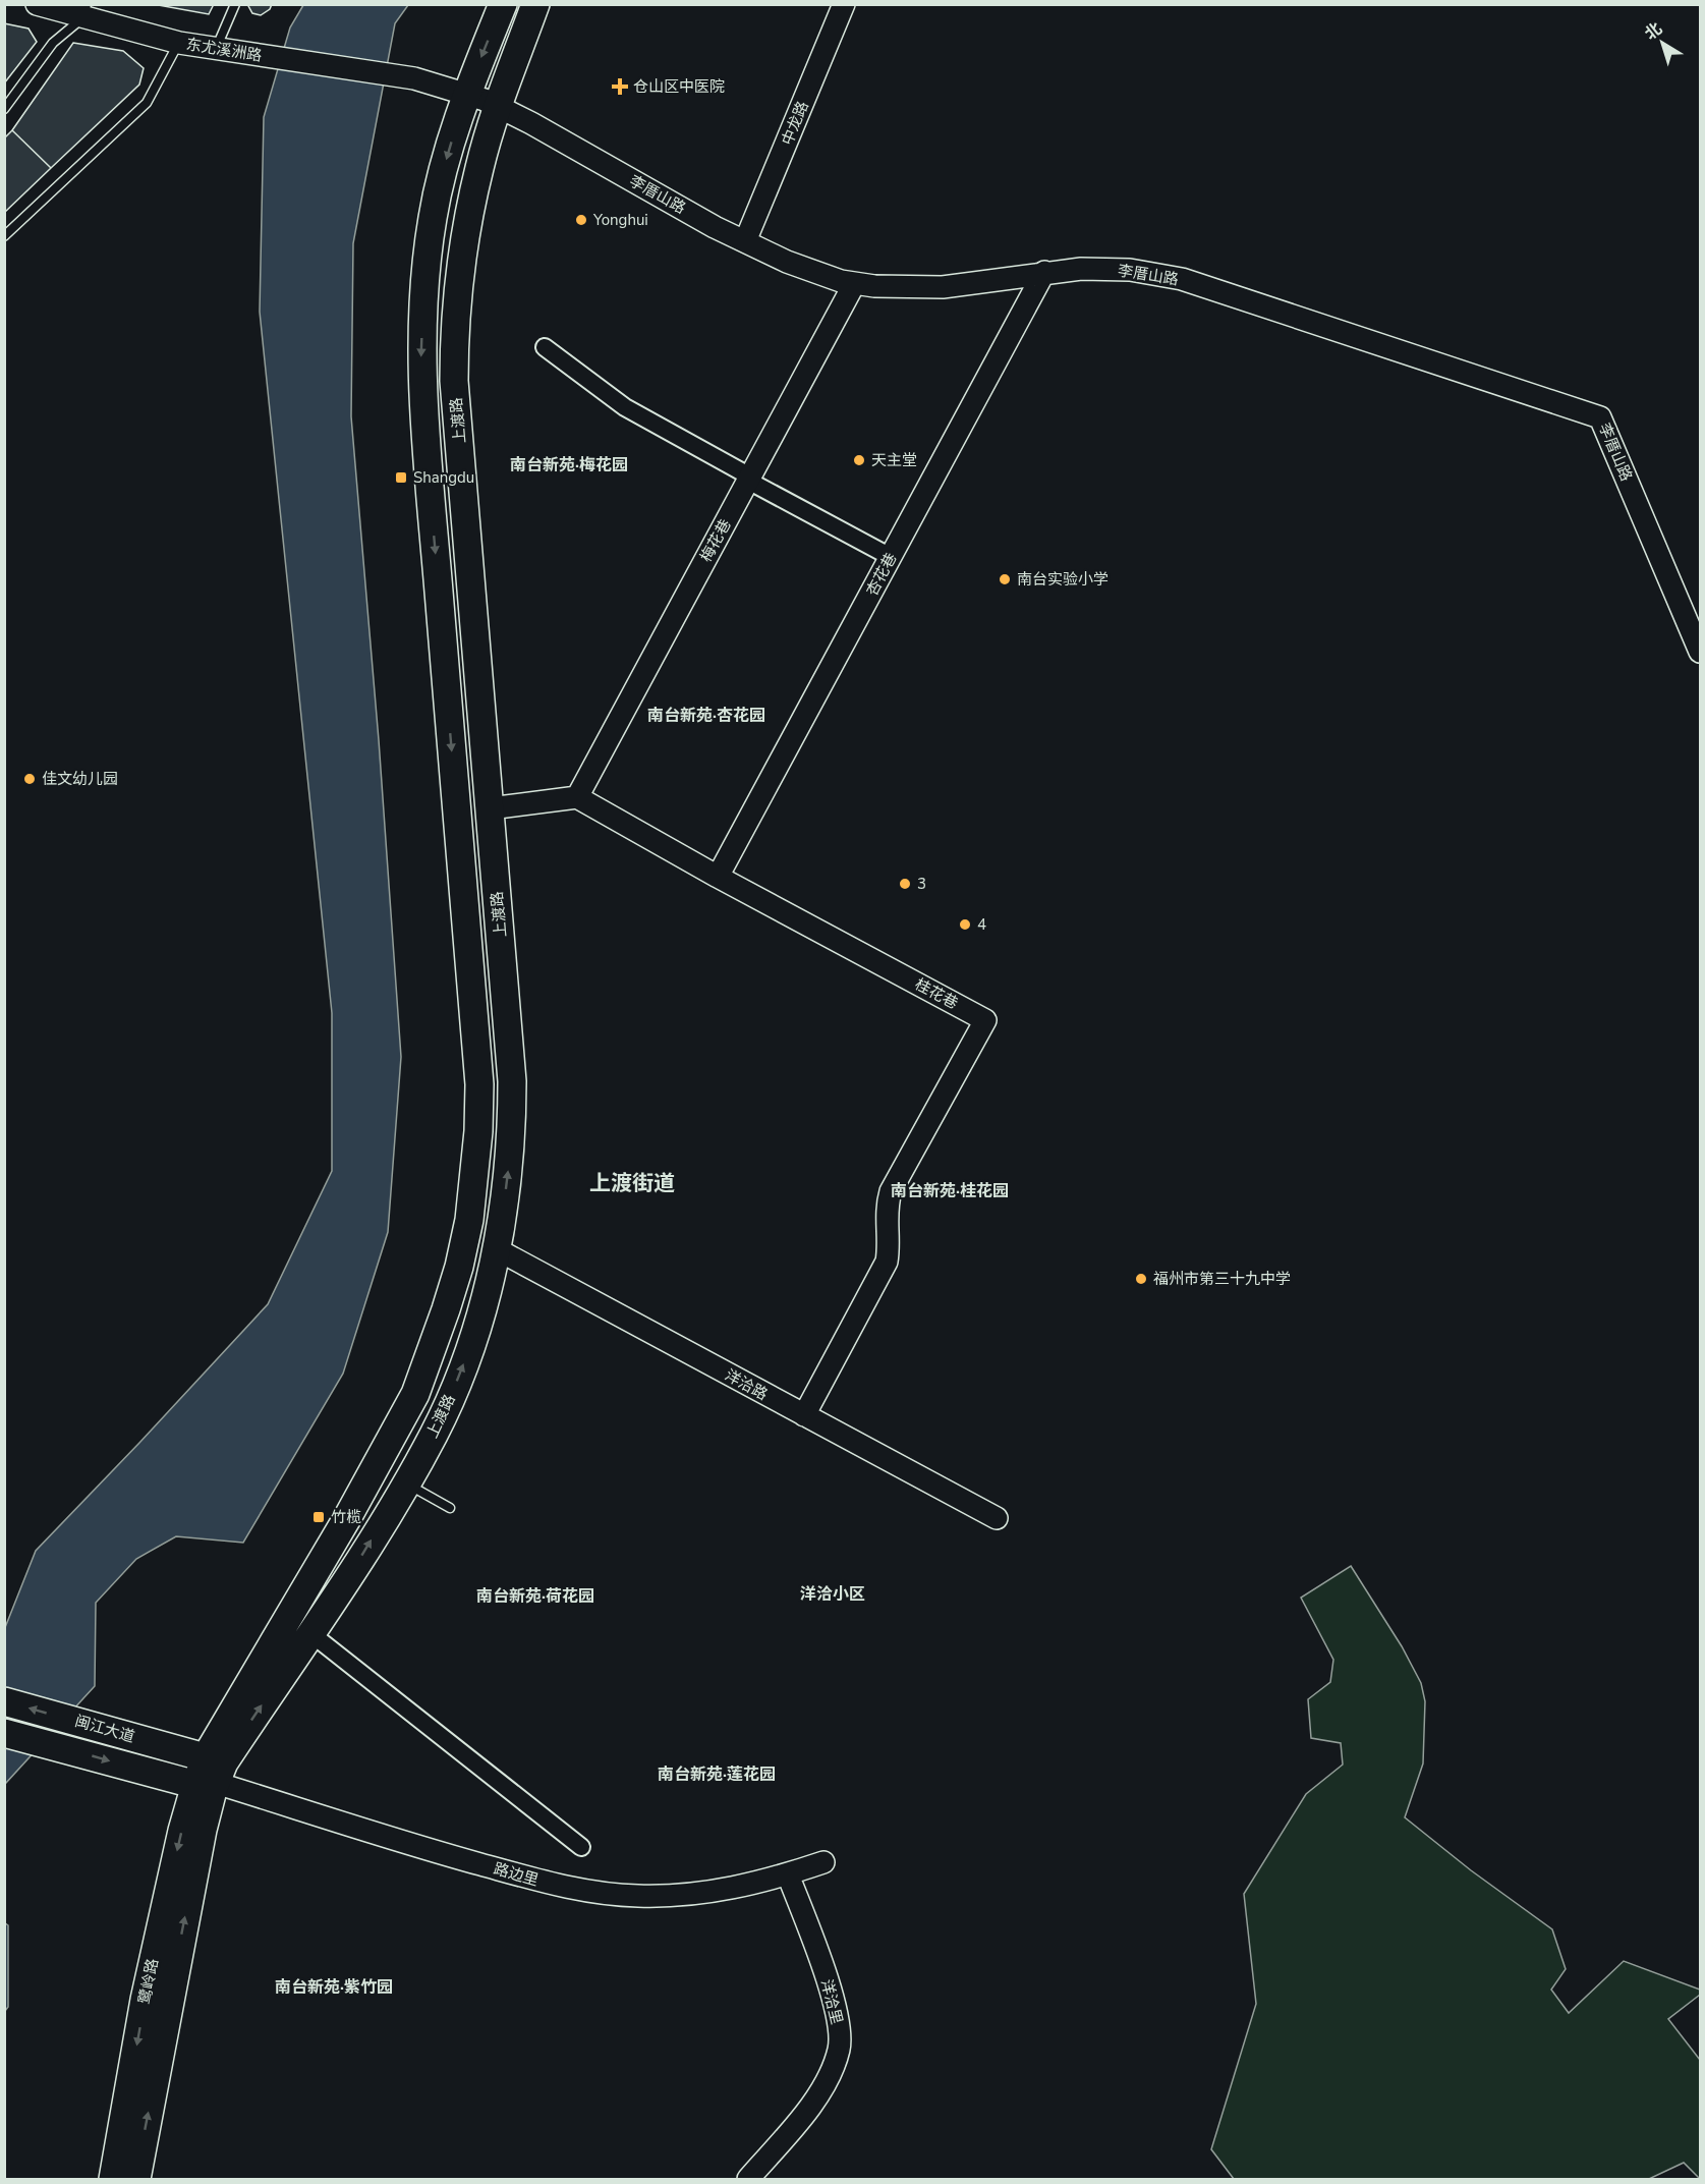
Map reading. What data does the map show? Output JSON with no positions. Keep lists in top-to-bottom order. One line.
{"streets":{"main road":["上渡路","闽江大道","鹭岭路"],"street":["东尤溪洲路","中龙路","李厝山路","梅花巷","杏花巷","桂花巷","洋洽路","路边里","洋洽里"]},"crossings":[["东尤溪洲路","李厝山路"],["中龙路","李厝山路"],["李厝山路","上渡路"],["李厝山路","梅花巷"],["李厝山路","杏花巷"],["上渡路","洋洽路"],["上渡路","闽江大道"],["上渡路","路边里"],["上渡路","鹭岭路"],["梅花巷","桂花巷"],["杏花巷","桂花巷"],["桂花巷","洋洽路"],["闽江大道","路边里"],["闽江大道","鹭岭路"],["路边里","鹭岭路"],["路边里","洋洽里"]],"districts":["南台新苑·梅花园","南台新苑·杏花园","上渡街道","南台新苑·桂花园","洋洽小区","南台新苑·荷花园","南台新苑·莲花园","南台新苑·紫竹园"],"places":{"health":["仓山区中医院"],"other":["Yonghui","天主堂","南台实验小学","佳文幼儿园","3","4","福州市第三十九中学"],"transit":["Shangdu","竹榄"]},"north":"top left"}
